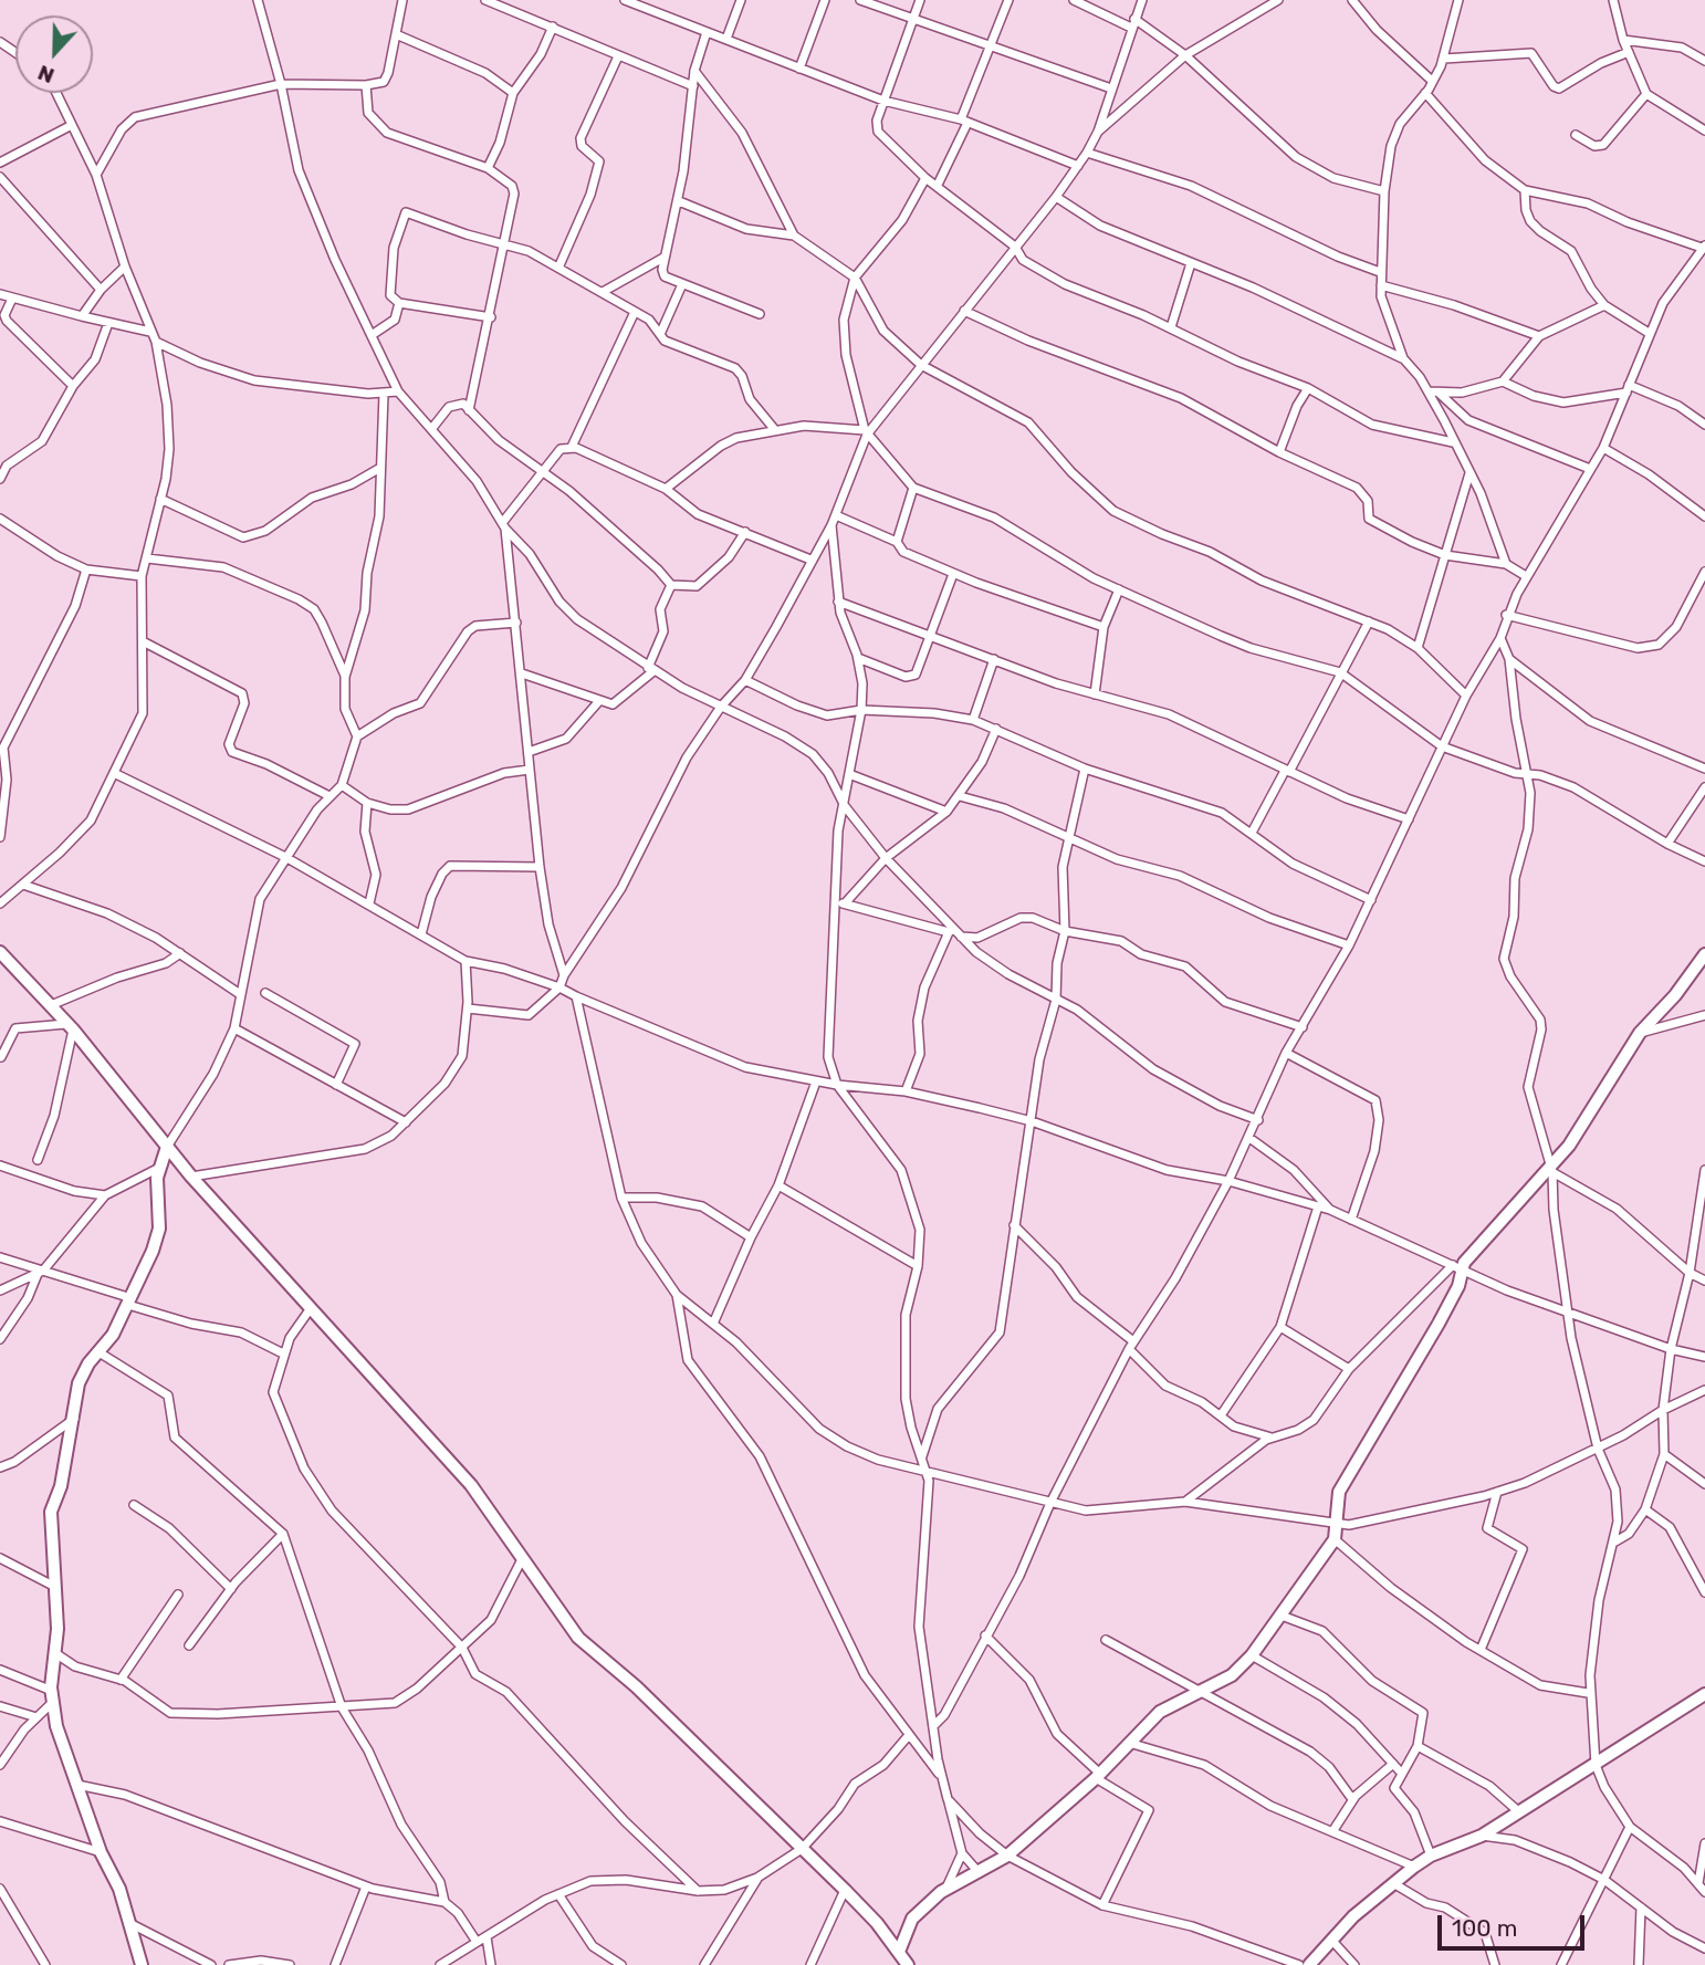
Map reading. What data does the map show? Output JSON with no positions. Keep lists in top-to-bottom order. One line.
{"scale_bar":"100 m","north":"bottom"}
